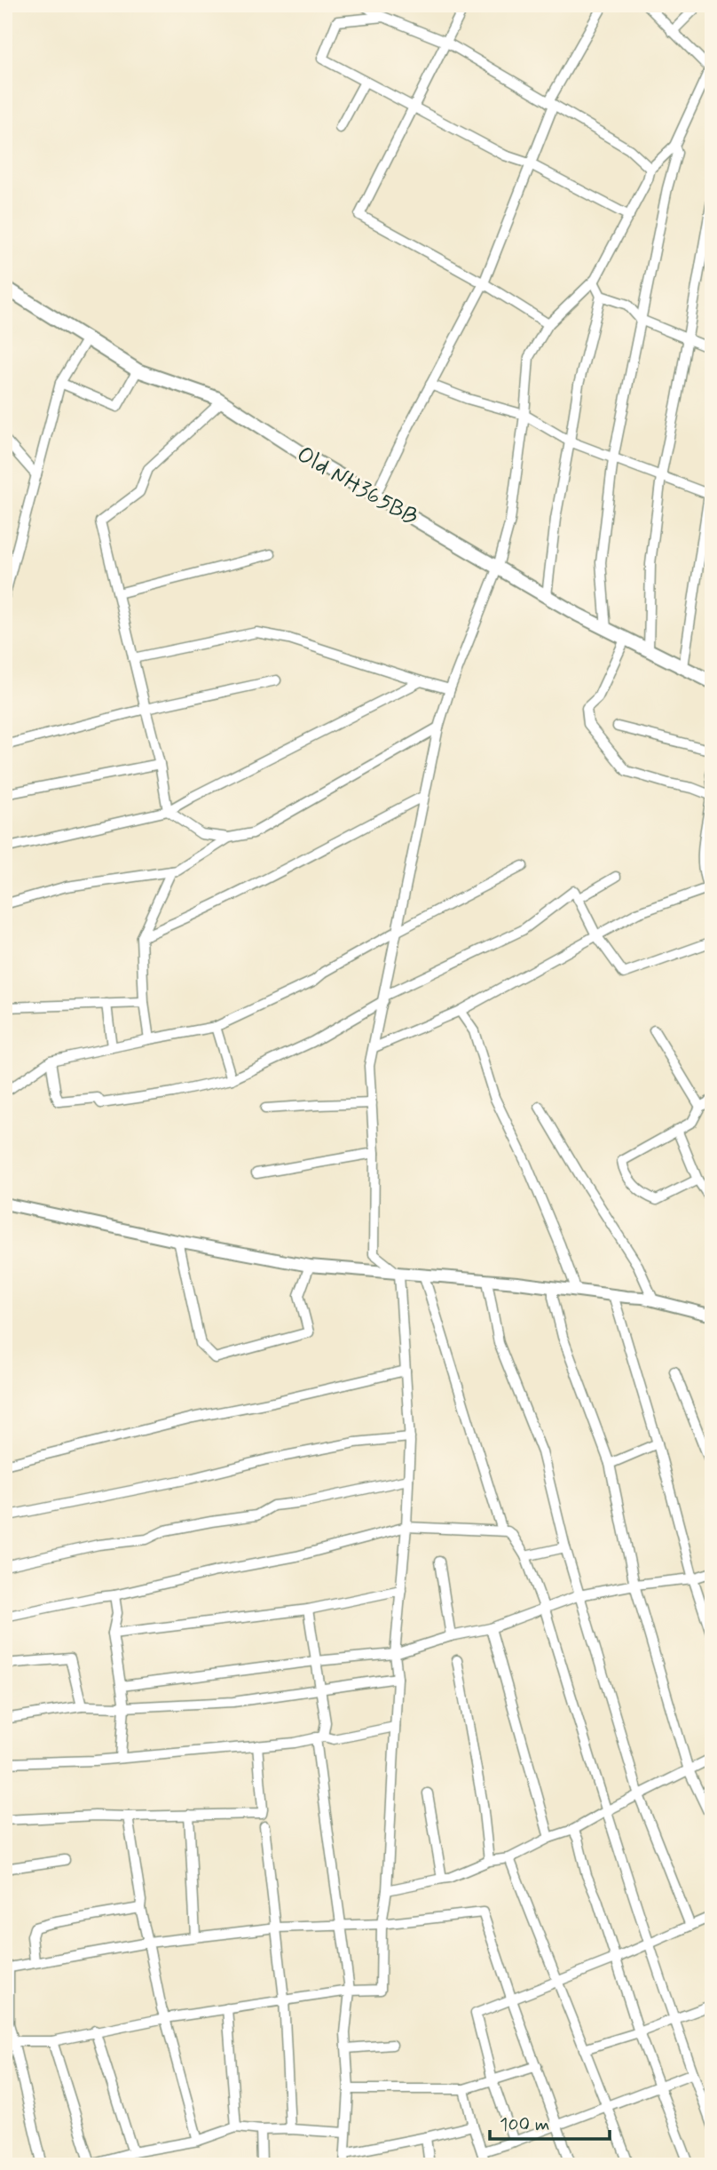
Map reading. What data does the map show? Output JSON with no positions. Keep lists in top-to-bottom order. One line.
{"streets":{"main road":["Old NH365BB"]},"scale_bar":"100 m"}
